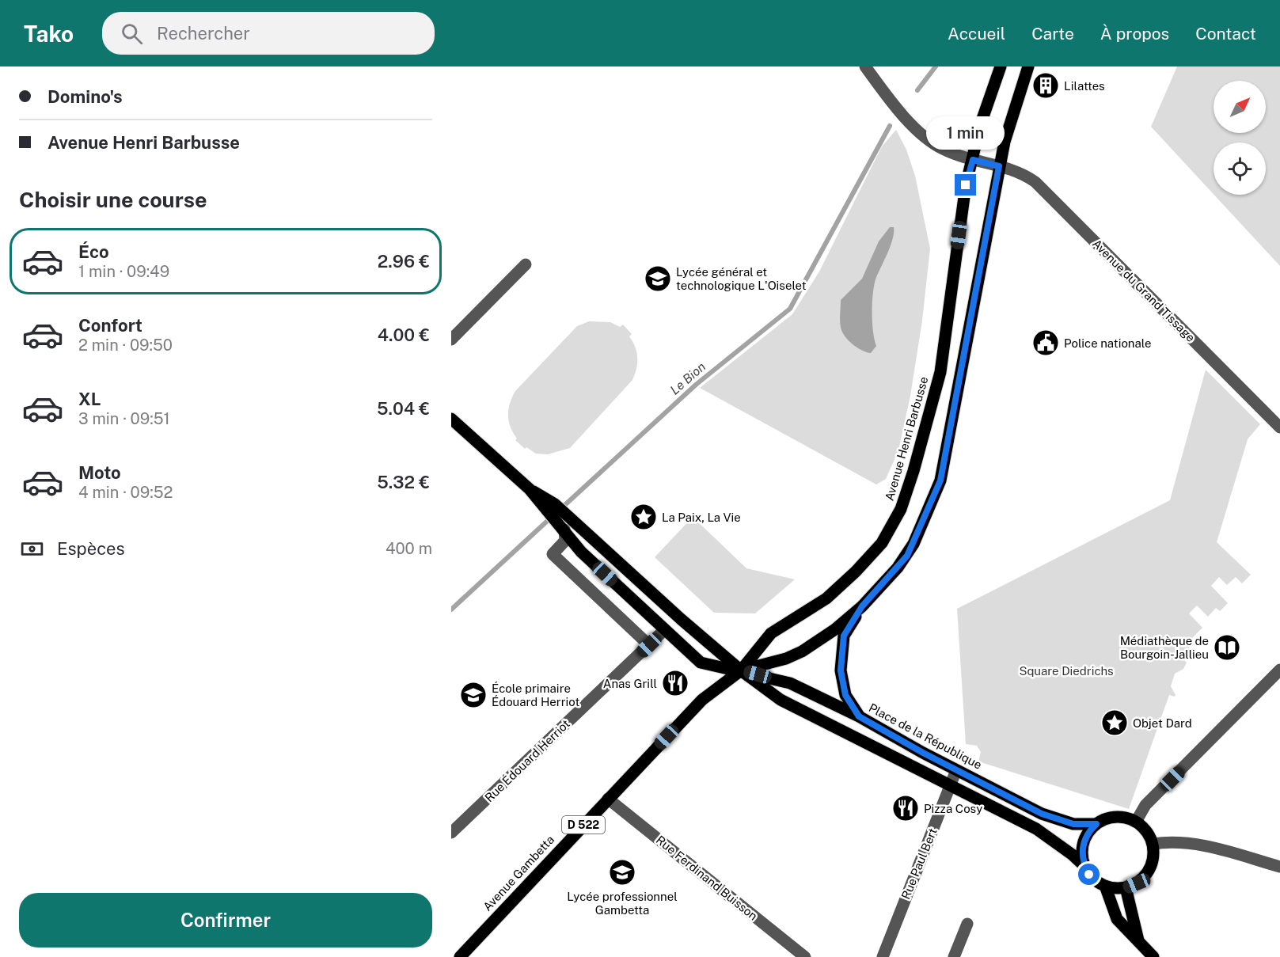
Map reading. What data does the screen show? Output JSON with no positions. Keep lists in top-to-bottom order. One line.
{"streets":{"main road":["Avenue Henri Barbusse","Place de la République","D 522","Avenue Gambetta"],"street":["Avenue du Grand Tissage","Rue Édouard Herriot","Rue Paul Bert","Rue Ferdinand Buisson"]},"crossings":[["Avenue du Grand Tissage","Avenue Henri Barbusse"],["Avenue du Grand Tissage","D 522"],["Avenue Henri Barbusse","Place de la République"],["Avenue Henri Barbusse","D 522"],["Avenue Henri Barbusse","Avenue Gambetta"],["Place de la République","Rue Édouard Herriot"],["Place de la République","D 522"],["Place de la République","Rue Paul Bert"],["Place de la République","Avenue Gambetta"],["D 522","Avenue Gambetta"],["Avenue Gambetta","Rue Ferdinand Buisson"]],"water":["Le Bion"],"parks":["Square Diedrichs"],"places":{"building":["Lilattes"],"school or university":["Lycée général et technologique L'Oiselet","École primaire Édouard Herriot","Lycée professionnel Gambetta"],"public building":["Police nationale"],"place":["La Paix, La Vie","Objet Dard"],"library":["Médiathèque de Bourgoin-Jallieu"],"restaurant":["Anas Grill","Pizza Cosy"]},"north":"top right","page":{"header":"Tako","search":"Rechercher","nav":["Accueil","Carte","À propos","Contact"],"banner":["Domino's","Avenue Henri Barbusse"],"bubble":"1 min","heading":"Choisir une course","list":[{"name":"Éco","note":"1 min · 09:49","value":"2.96 €"},{"name":"Confort","note":"2 min · 09:50","value":"4.00 €"},{"name":"XL","note":"3 min · 09:51","value":"5.04 €"},{"name":"Moto","note":"4 min · 09:52","value":"5.32 €"}],"pay":["Espèces","400 m"],"buttons":"Confirmer"}}
